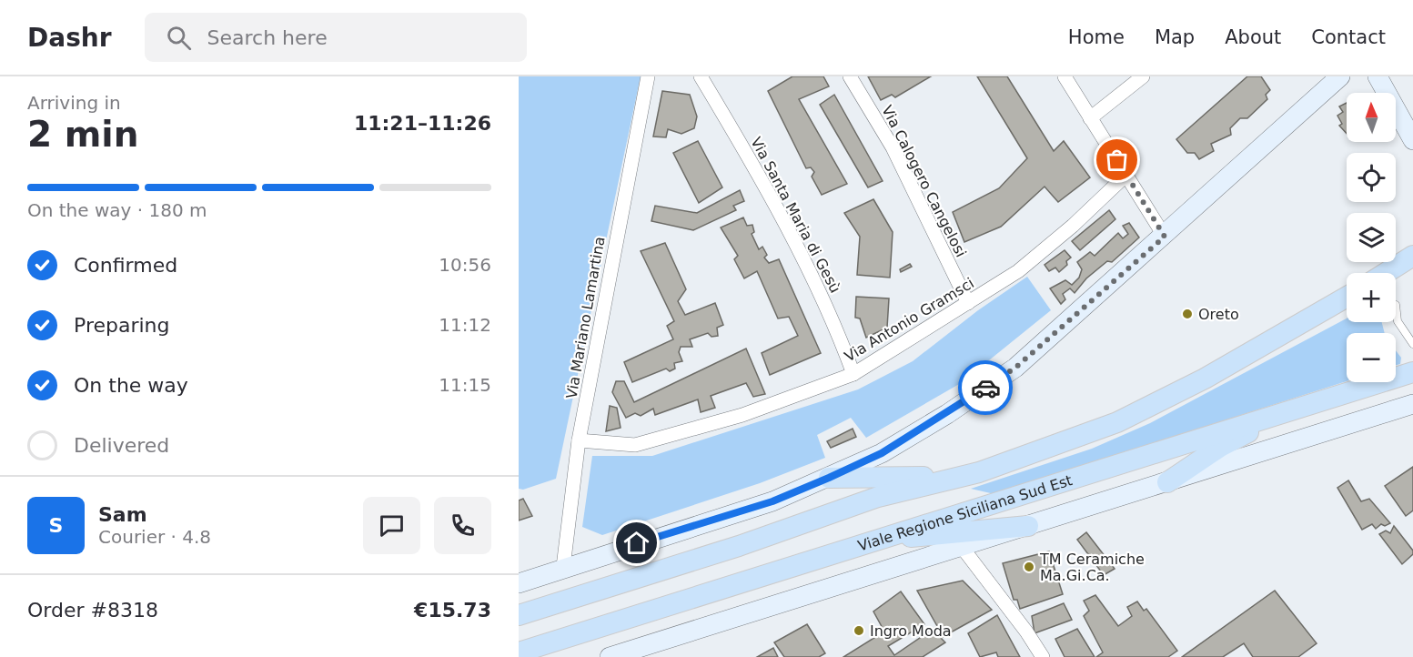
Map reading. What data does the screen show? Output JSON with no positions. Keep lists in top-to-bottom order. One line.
{"streets":{"main road":["Viale Regione Siciliana Sud Est"],"street":["Via Calogero Cangelosi","Via Santa Maria di Gesù","Via Mariano Lamartina","Via Antonio Gramsci"]},"crossings":[["Via Calogero Cangelosi","Via Antonio Gramsci"],["Via Santa Maria di Gesù","Via Antonio Gramsci"],["Via Mariano Lamartina","Via Antonio Gramsci"]],"places":["Oreto","TM Ceramiche Ma.Gi.Ca.","Ingro Moda"],"north":"top","page":{"header":"Dashr","search":"Search here","nav":["Home","Map","About","Contact"],"heading":["2 min","Arriving in","11:21–11:26"],"panel":["Sam","Courier · 4.8","Order #8318","€15.73"],"map_buttons":["+","−"],"bar":"On the way · 180 m","list":[["Confirmed","10:56"],["Preparing","11:12"],["On the way","11:15"],"Delivered"],"round":"S"}}
